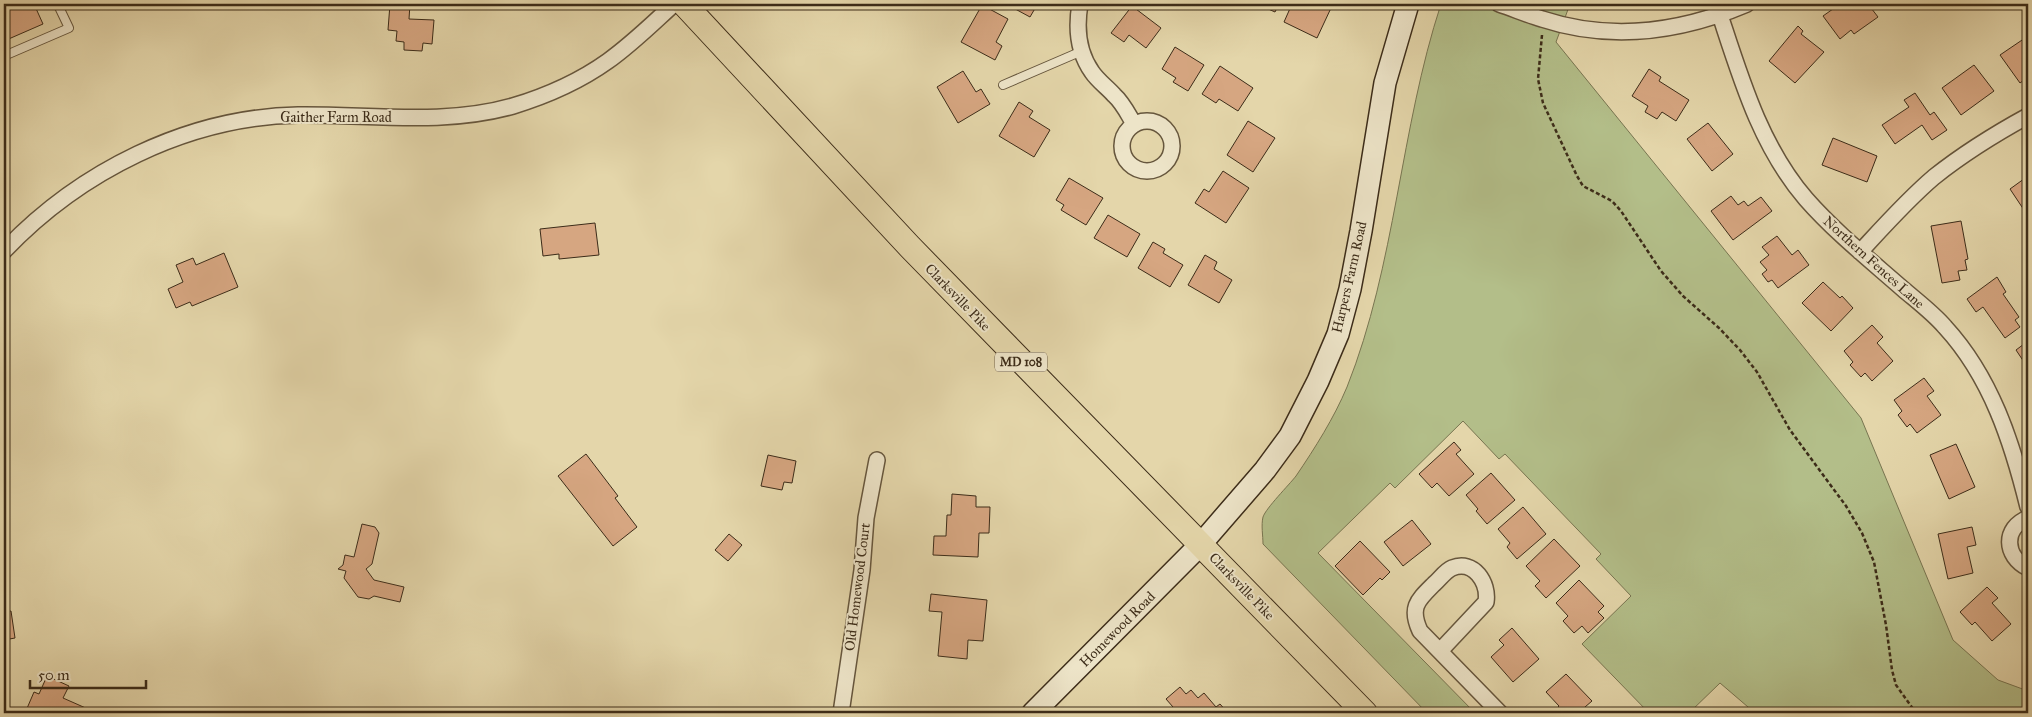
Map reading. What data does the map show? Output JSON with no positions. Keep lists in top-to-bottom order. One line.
{"streets":{"main road":["Harpers Farm Road","Clarksville Pike","MD 108","Homewood Road"],"street":["Gaither Farm Road","Northern Fences Lane","Old Homewood Court"]},"crossings":[["Harpers Farm Road","Clarksville Pike"],["Harpers Farm Road","Homewood Road"],["Clarksville Pike","Homewood Road"]],"scale_bar":"50 m"}
